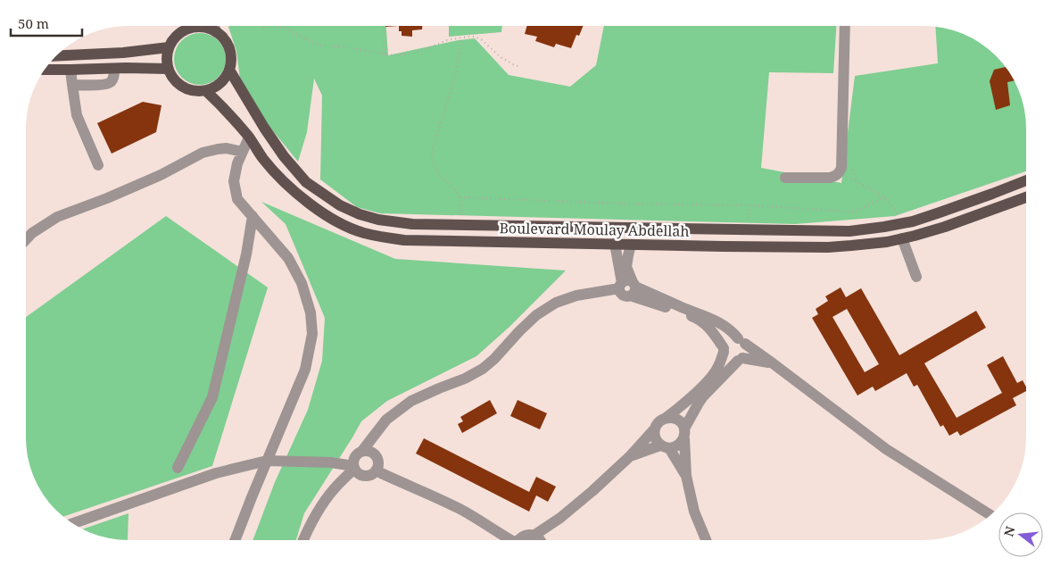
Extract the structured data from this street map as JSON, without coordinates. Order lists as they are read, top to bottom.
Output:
{
  "streets": {
    "main road": ["Boulevard Moulay Abdellah"]
  },
  "scale_bar": "50 m",
  "north": "left"
}
